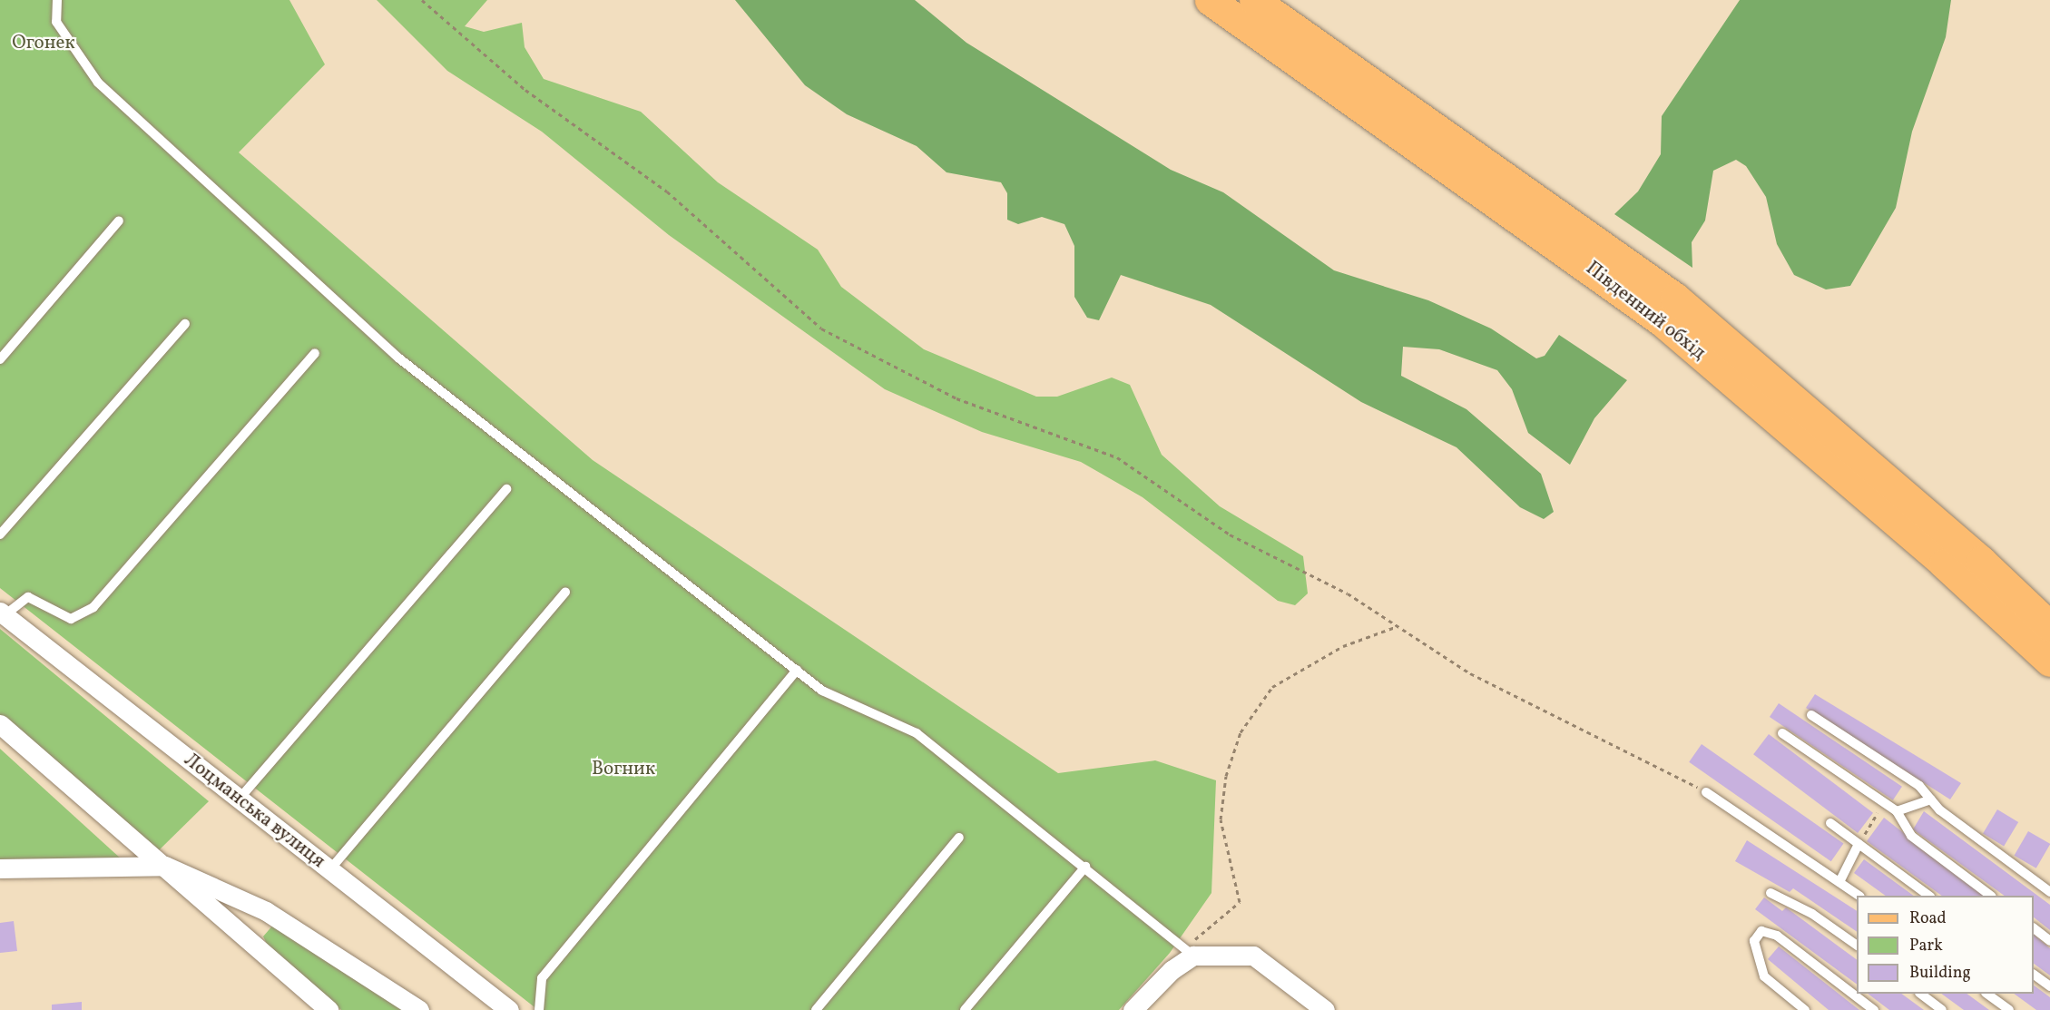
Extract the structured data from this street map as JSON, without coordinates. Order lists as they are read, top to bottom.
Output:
{
  "streets": {
    "main road": ["Південний обхід"],
    "street": ["Лоцманська вулиця"]
  },
  "parks": ["Огонек", "Вогник"],
  "legend": ["Road", "Park", "Building"]
}
